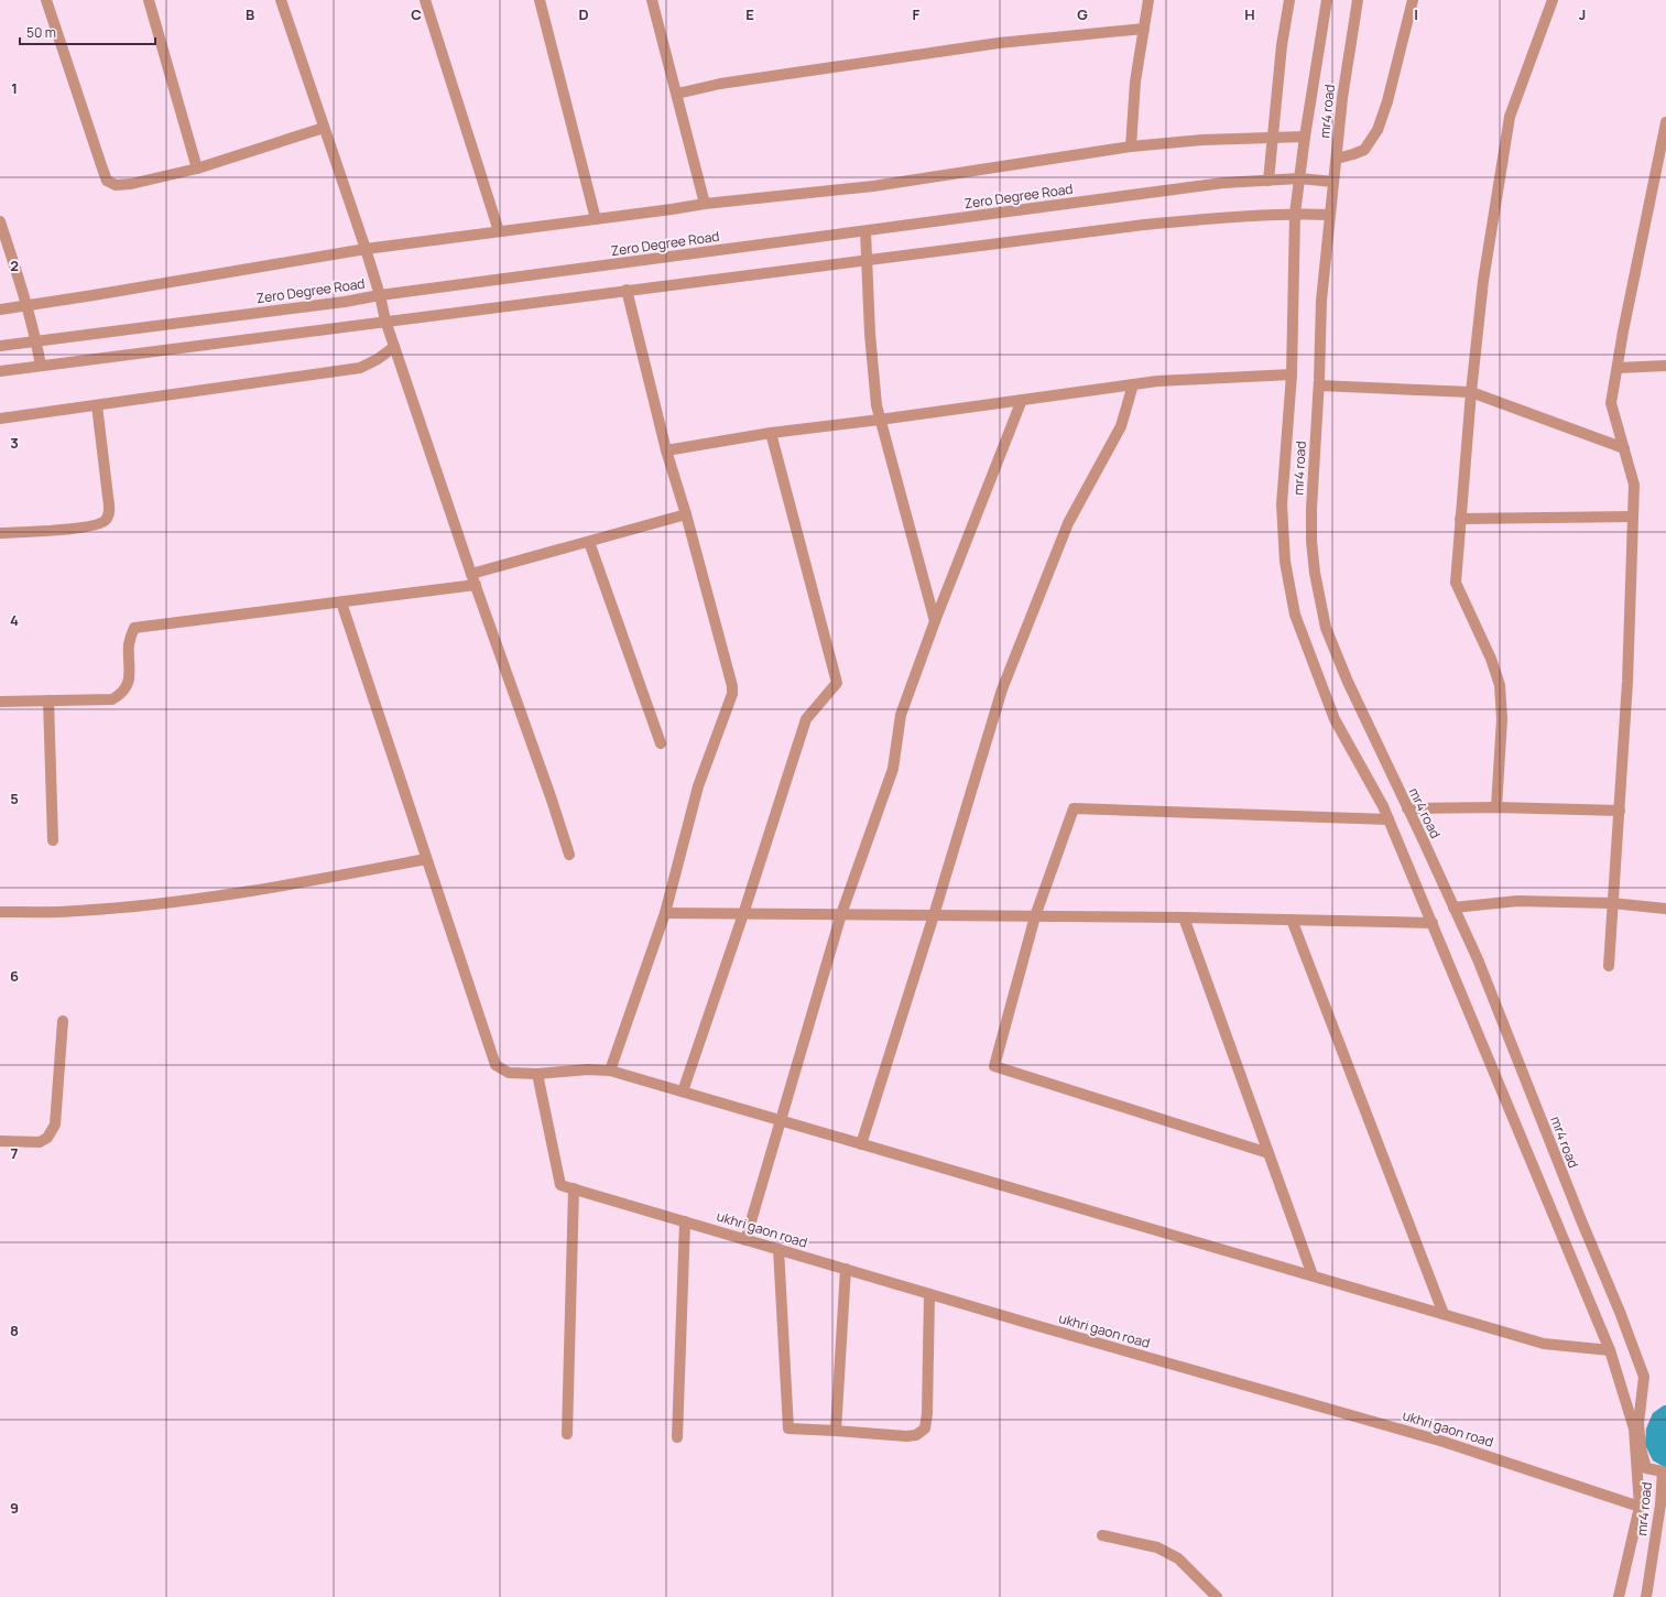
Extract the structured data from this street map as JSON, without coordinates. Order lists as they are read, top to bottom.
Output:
{
  "streets": {
    "street": ["mr4 road", "Zero Degree Road", "ukhri gaon road"]
  },
  "crossings": [
    ["mr4 road", "Zero Degree Road"],
    ["mr4 road", "ukhri gaon road"]
  ],
  "scale_bar": "50 m",
  "grid": {
    "columns": [
      "B",
      "C",
      "D",
      "E",
      "F",
      "G",
      "H",
      "I",
      "J"
    ],
    "rows": [
      "1",
      "2",
      "3",
      "4",
      "5",
      "6",
      "7",
      "8",
      "9"
    ]
  }
}
